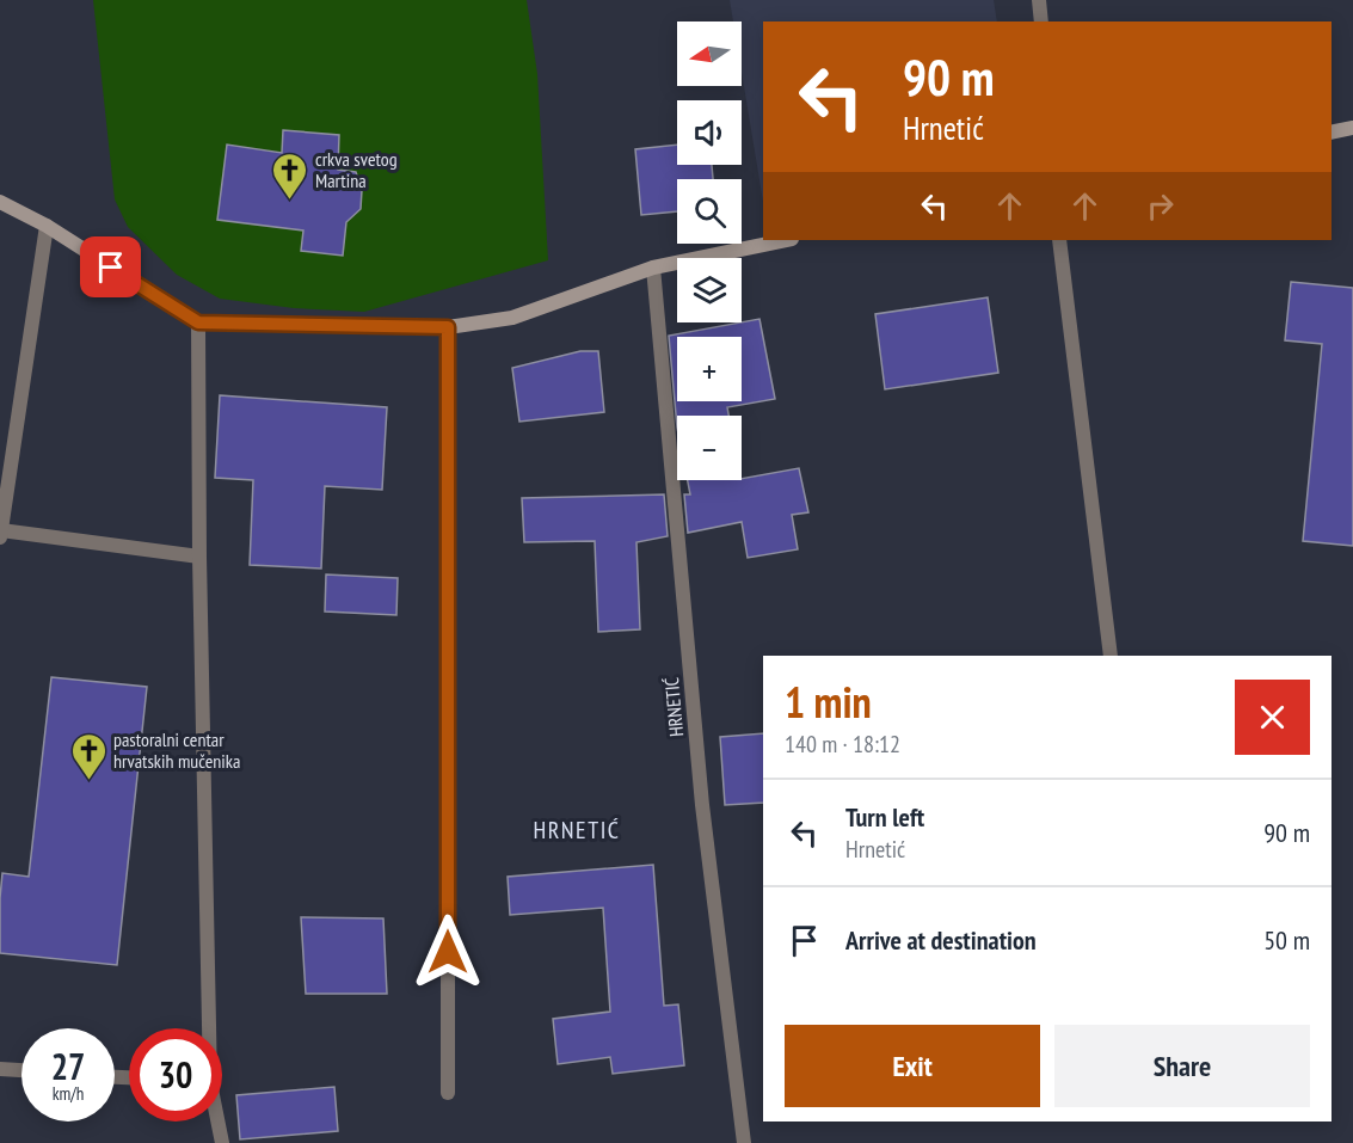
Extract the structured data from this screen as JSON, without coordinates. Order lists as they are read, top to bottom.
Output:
{
  "streets": {
    "street": ["HRNETIĆ"]
  },
  "districts": ["HRNETIĆ"],
  "places": {
    "church": ["crkva svetog Martina", "pastoralni centar hrvatskih mučenika"]
  },
  "north": "left",
  "page": {
    "map_buttons": ["+", "−"],
    "turn": ["90 m", "Hrnetić"],
    "heading": ["1 min", "140 m · 18:12"],
    "list": [
      {
        "name": "Turn left",
        "note": "Hrnetić",
        "value": "90 m"
      },
      {
        "name": "Arrive at destination",
        "value": "50 m"
      }
    ],
    "buttons": ["Exit", "Share"],
    "speed": "27 km/h",
    "limit": "30"
  }
}
